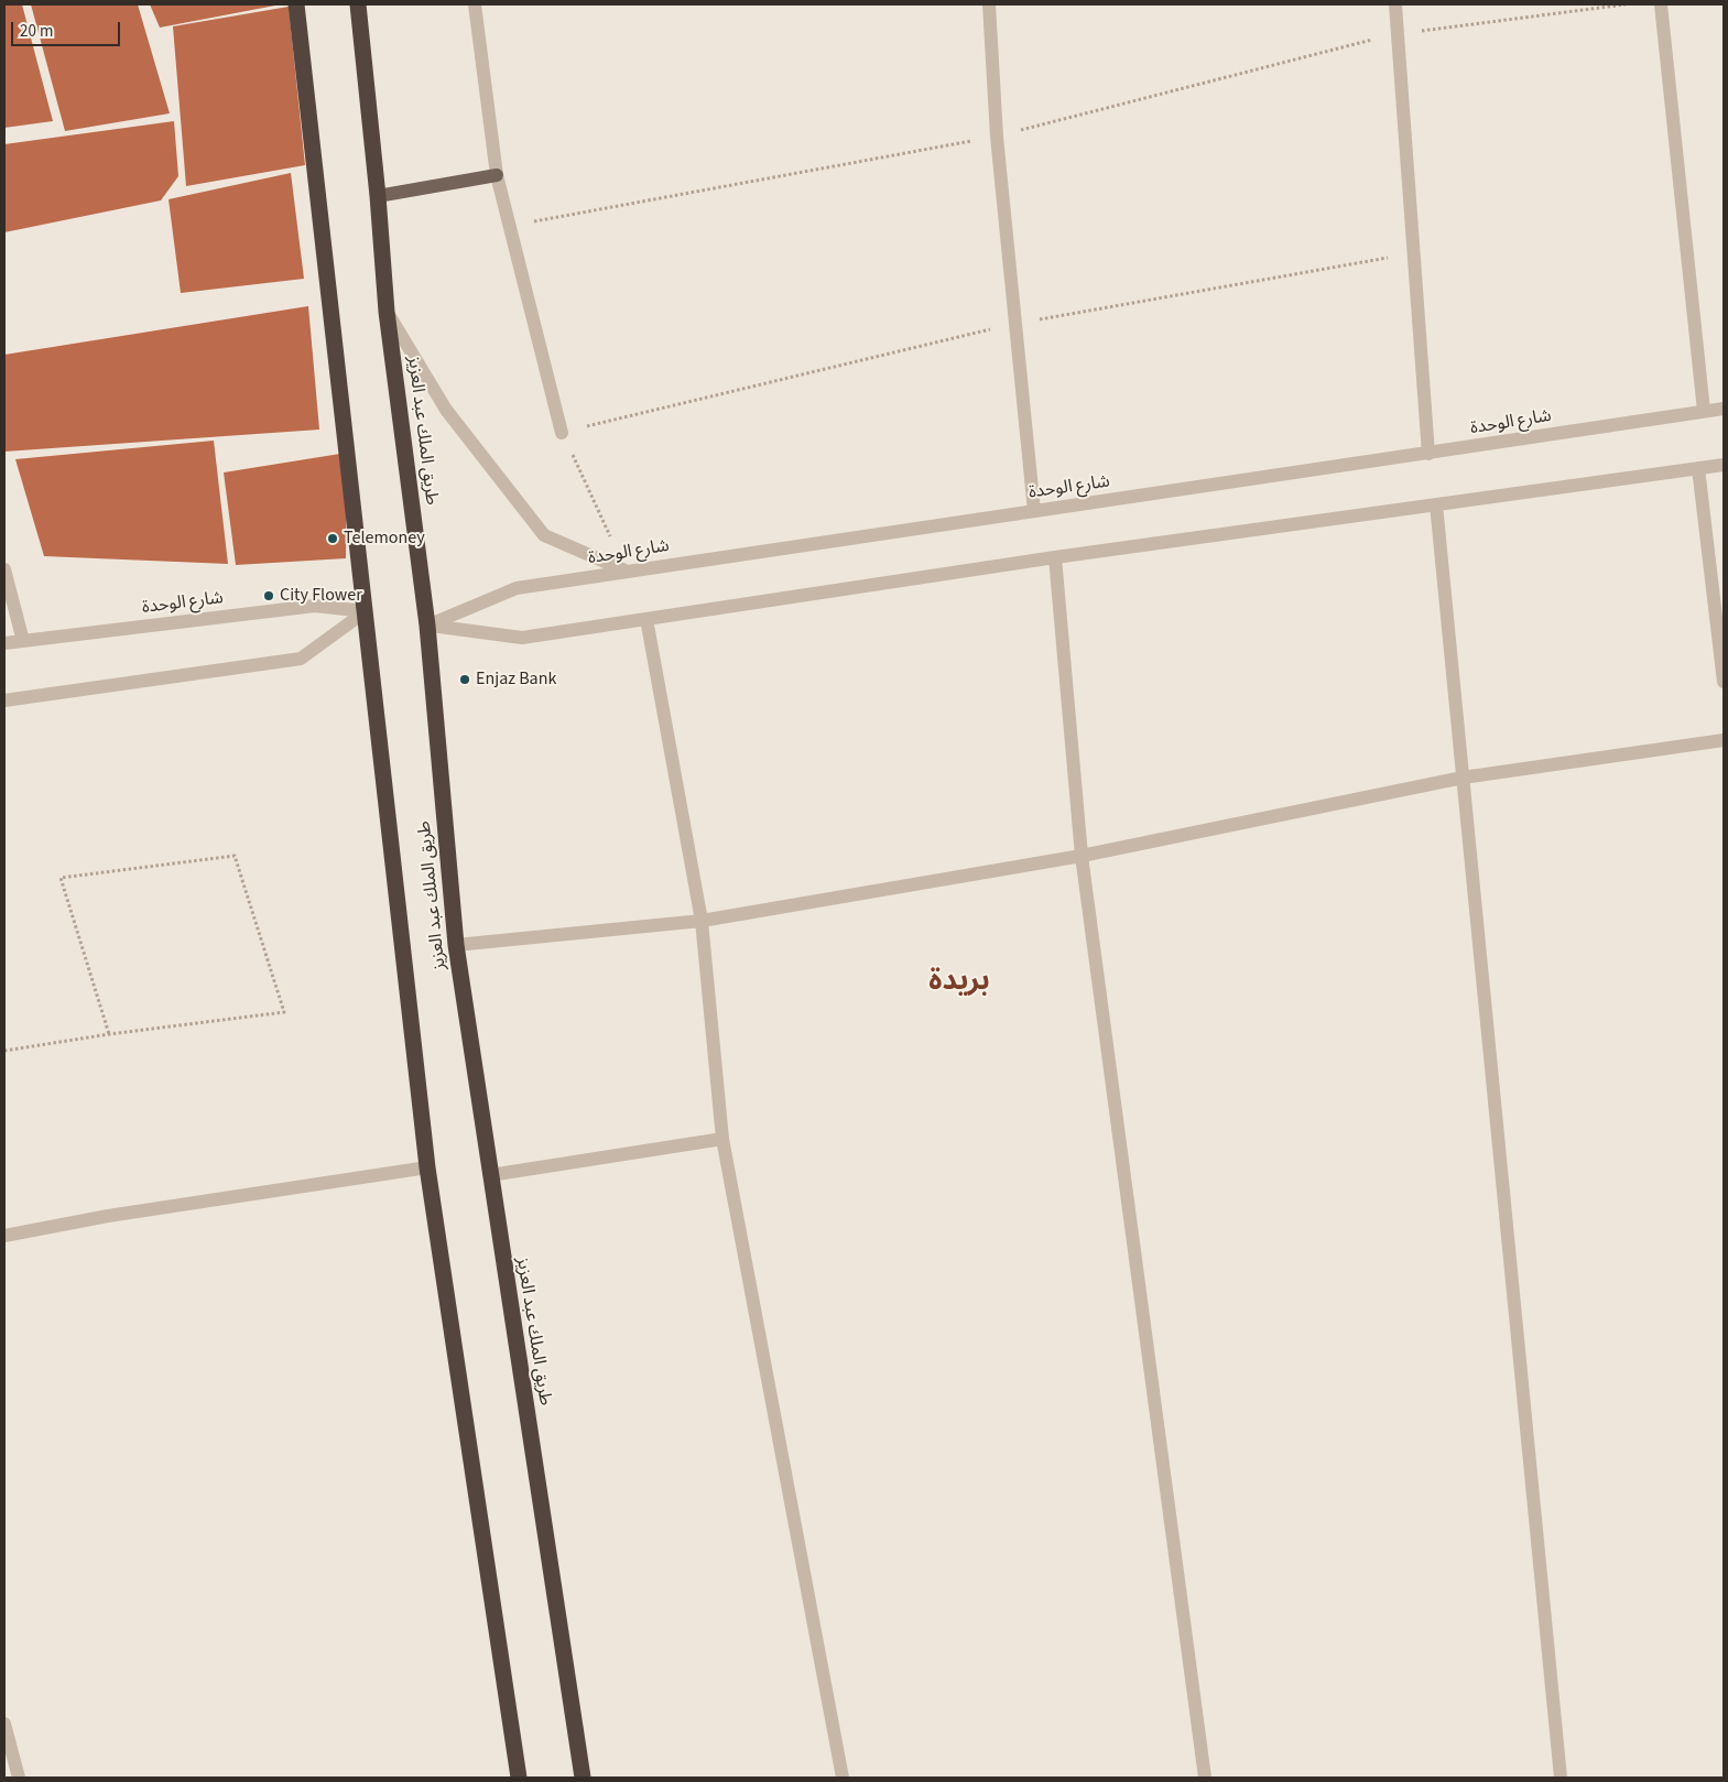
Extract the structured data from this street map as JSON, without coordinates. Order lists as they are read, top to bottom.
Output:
{
  "streets": {
    "highway": ["طريق الملك عبد العزيز"],
    "street": ["شارع الوحدة"]
  },
  "crossings": [
    ["شارع الوحدة", "طريق الملك عبد العزيز"]
  ],
  "districts": ["بريدة"],
  "places": ["Telemoney", "City Flower", "Enjaz Bank"],
  "scale_bar": "20 m"
}
